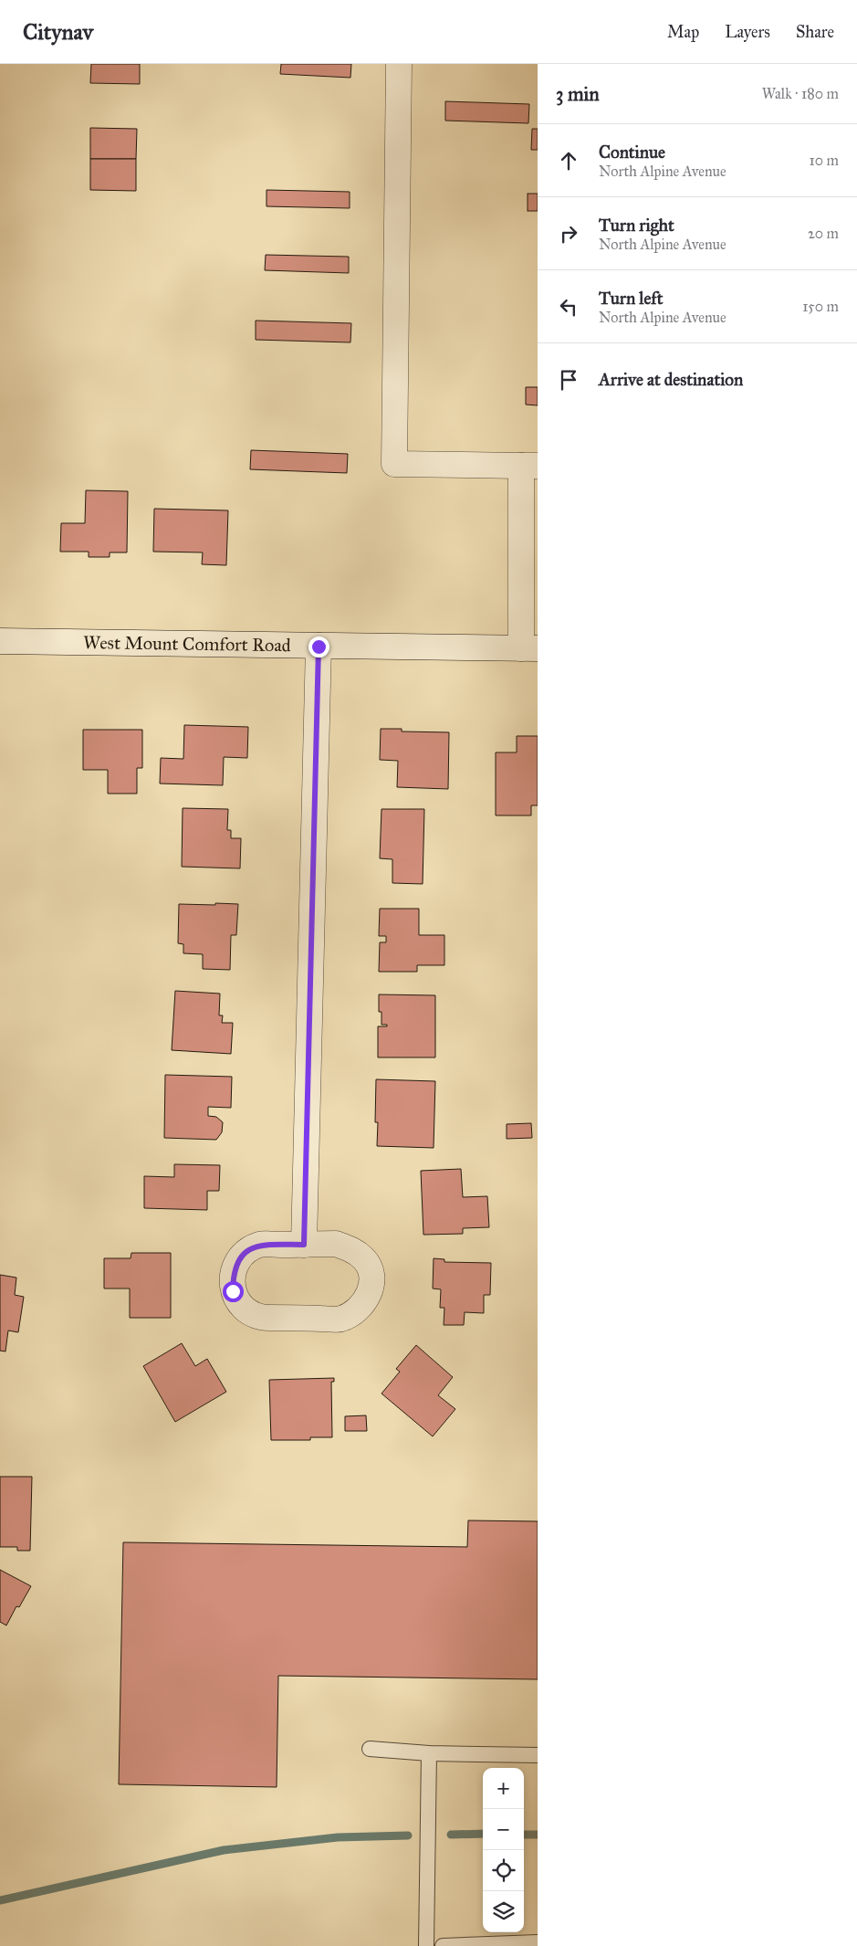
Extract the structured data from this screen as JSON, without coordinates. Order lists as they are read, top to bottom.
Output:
{
  "streets": {
    "street": ["West Mount Comfort Road"]
  },
  "page": {
    "header": "Citynav",
    "nav": ["Map", "Layers", "Share"],
    "heading": ["3 min", "Walk · 180 m"],
    "list": [
      ["Continue", "North Alpine Avenue", "10 m"],
      ["Turn right", "North Alpine Avenue", "20 m"],
      ["Turn left", "North Alpine Avenue", "150 m"],
      "Arrive at destination"
    ],
    "map_buttons": ["+", "−"]
  }
}
